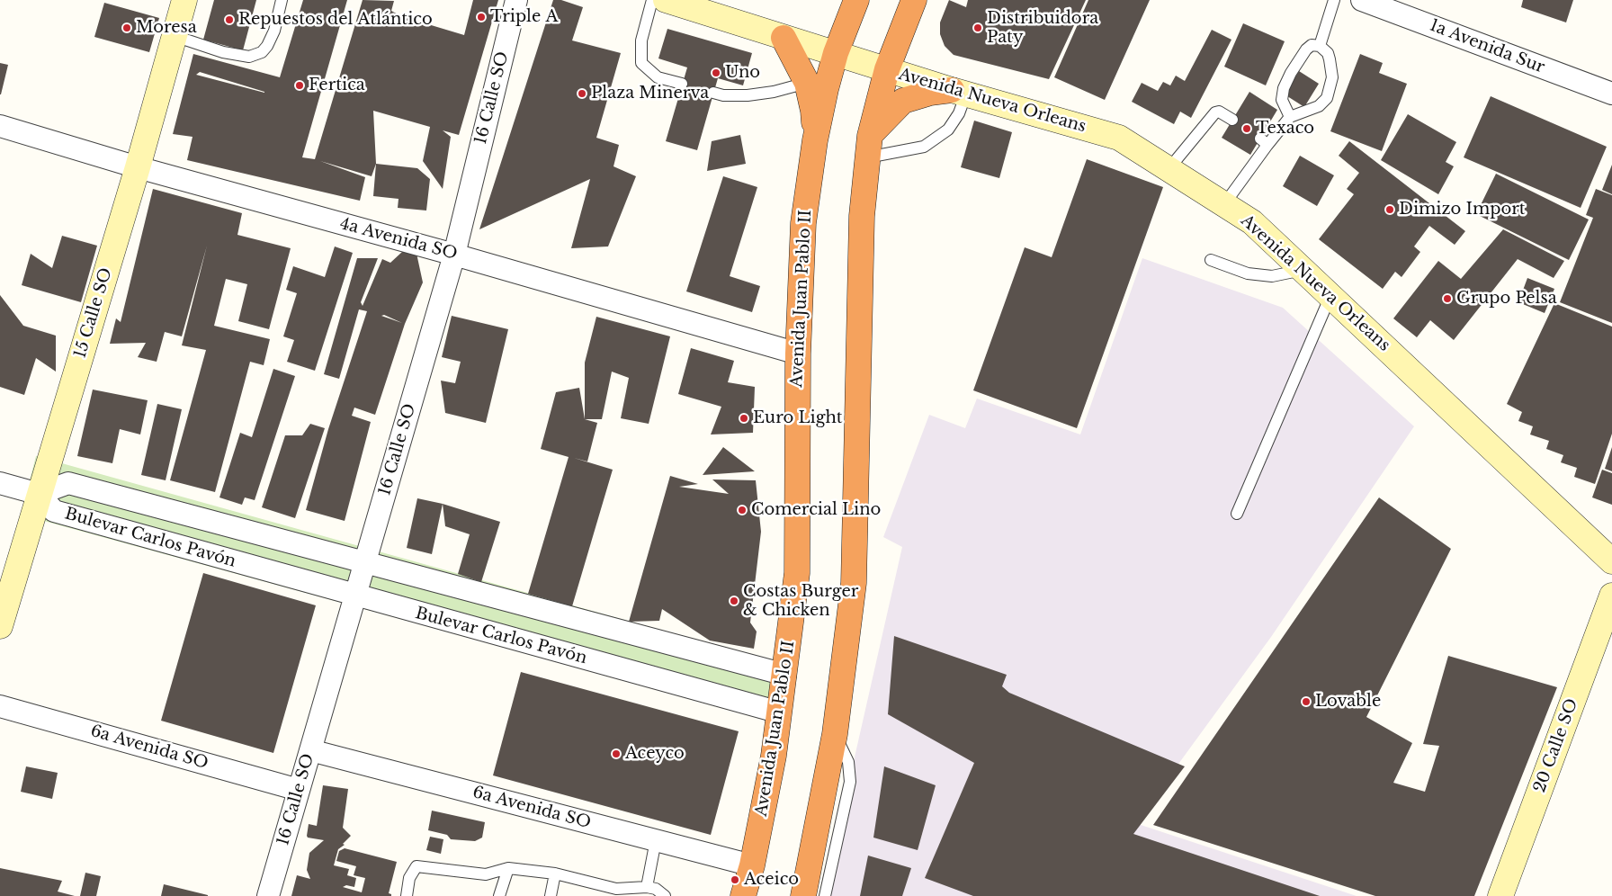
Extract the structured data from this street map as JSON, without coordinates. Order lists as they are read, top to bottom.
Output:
{
  "streets": {
    "highway": ["Avenida Juan Pablo II"],
    "street": [
      "1a Avenida Sur",
      "16 Calle SO",
      "Avenida Nueva Orleans",
      "4a Avenida SO",
      "15 Calle SO",
      "Bulevar Carlos Pavón",
      "20 Calle SO",
      "6a Avenida SO"
    ]
  },
  "crossings": [
    ["16 Calle SO", "4a Avenida SO"],
    ["16 Calle SO", "Bulevar Carlos Pavón"],
    ["16 Calle SO", "6a Avenida SO"],
    ["Avenida Nueva Orleans", "Avenida Juan Pablo II"],
    ["4a Avenida SO", "Avenida Juan Pablo II"],
    ["4a Avenida SO", "15 Calle SO"],
    ["Avenida Juan Pablo II", "Bulevar Carlos Pavón"],
    ["Avenida Juan Pablo II", "6a Avenida SO"],
    ["15 Calle SO", "Bulevar Carlos Pavón"]
  ],
  "places": [
    "Triple A",
    "Repuestos del Atlántico",
    "Moresa",
    "Distribuidora Paty",
    "Uno",
    "Fertica",
    "Plaza Minerva",
    "Texaco",
    "Dimizo Import",
    "Grupo Pelsa",
    "Euro Light",
    "Comercial Lino",
    "Costas Burger & Chicken",
    "Lovable",
    "Aceyco",
    "Aceico"
  ]
}
